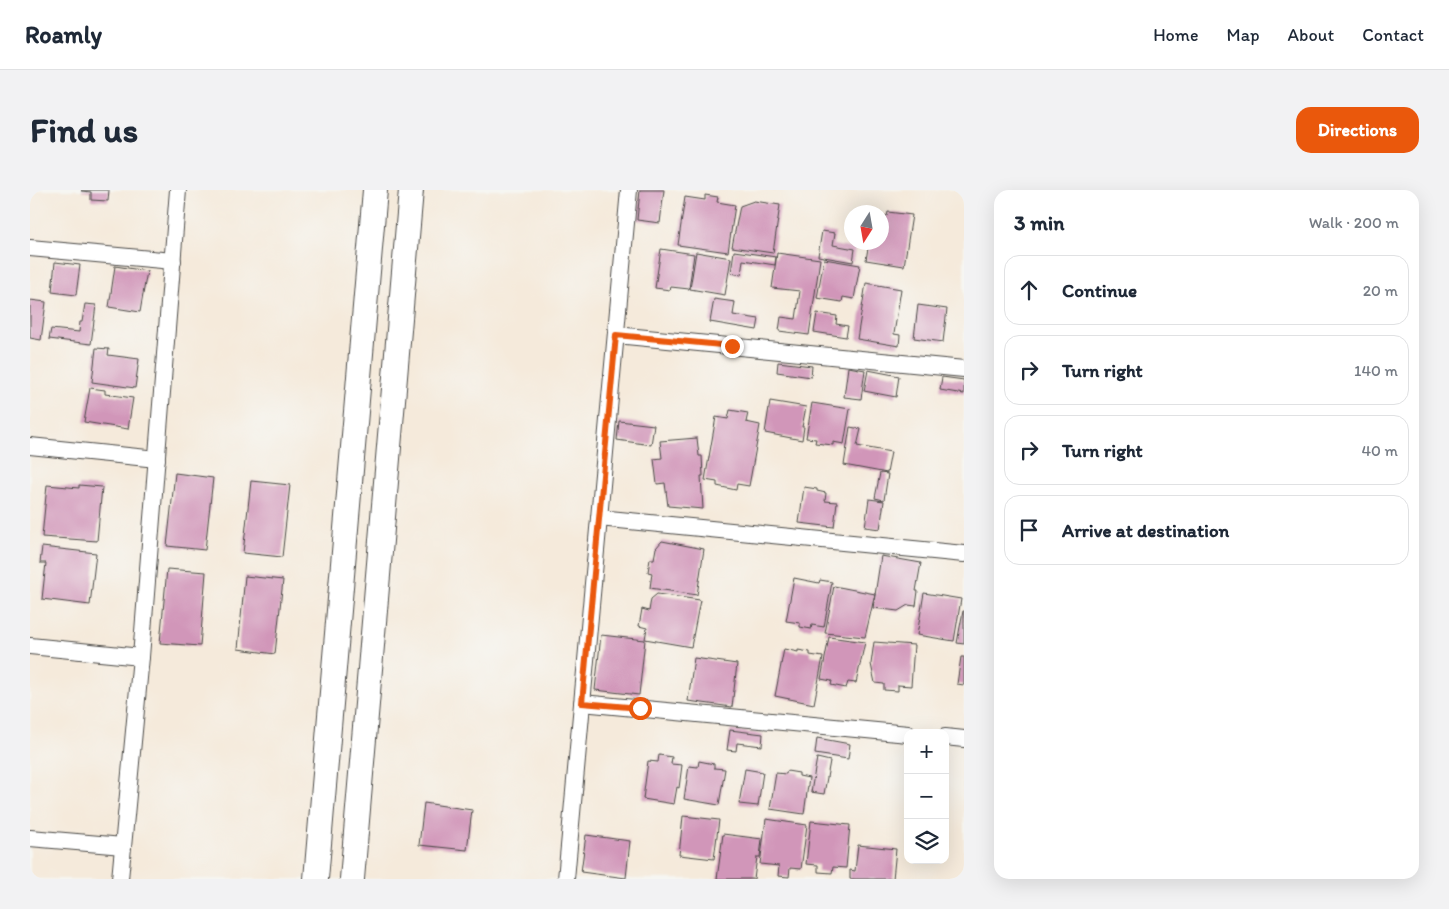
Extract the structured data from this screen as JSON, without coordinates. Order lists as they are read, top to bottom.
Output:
{
  "north": "bottom",
  "page": {
    "header": "Roamly",
    "nav": [
      "Home",
      "Map",
      "About",
      "Contact"
    ],
    "buttons": "Directions",
    "title": "Find us",
    "heading": ["3 min", "Walk · 200 m"],
    "list": [
      ["Continue", "20 m"],
      ["Turn right", "140 m"],
      ["Turn right", "40 m"],
      "Arrive at destination"
    ],
    "map_buttons": ["+", "−"]
  }
}
